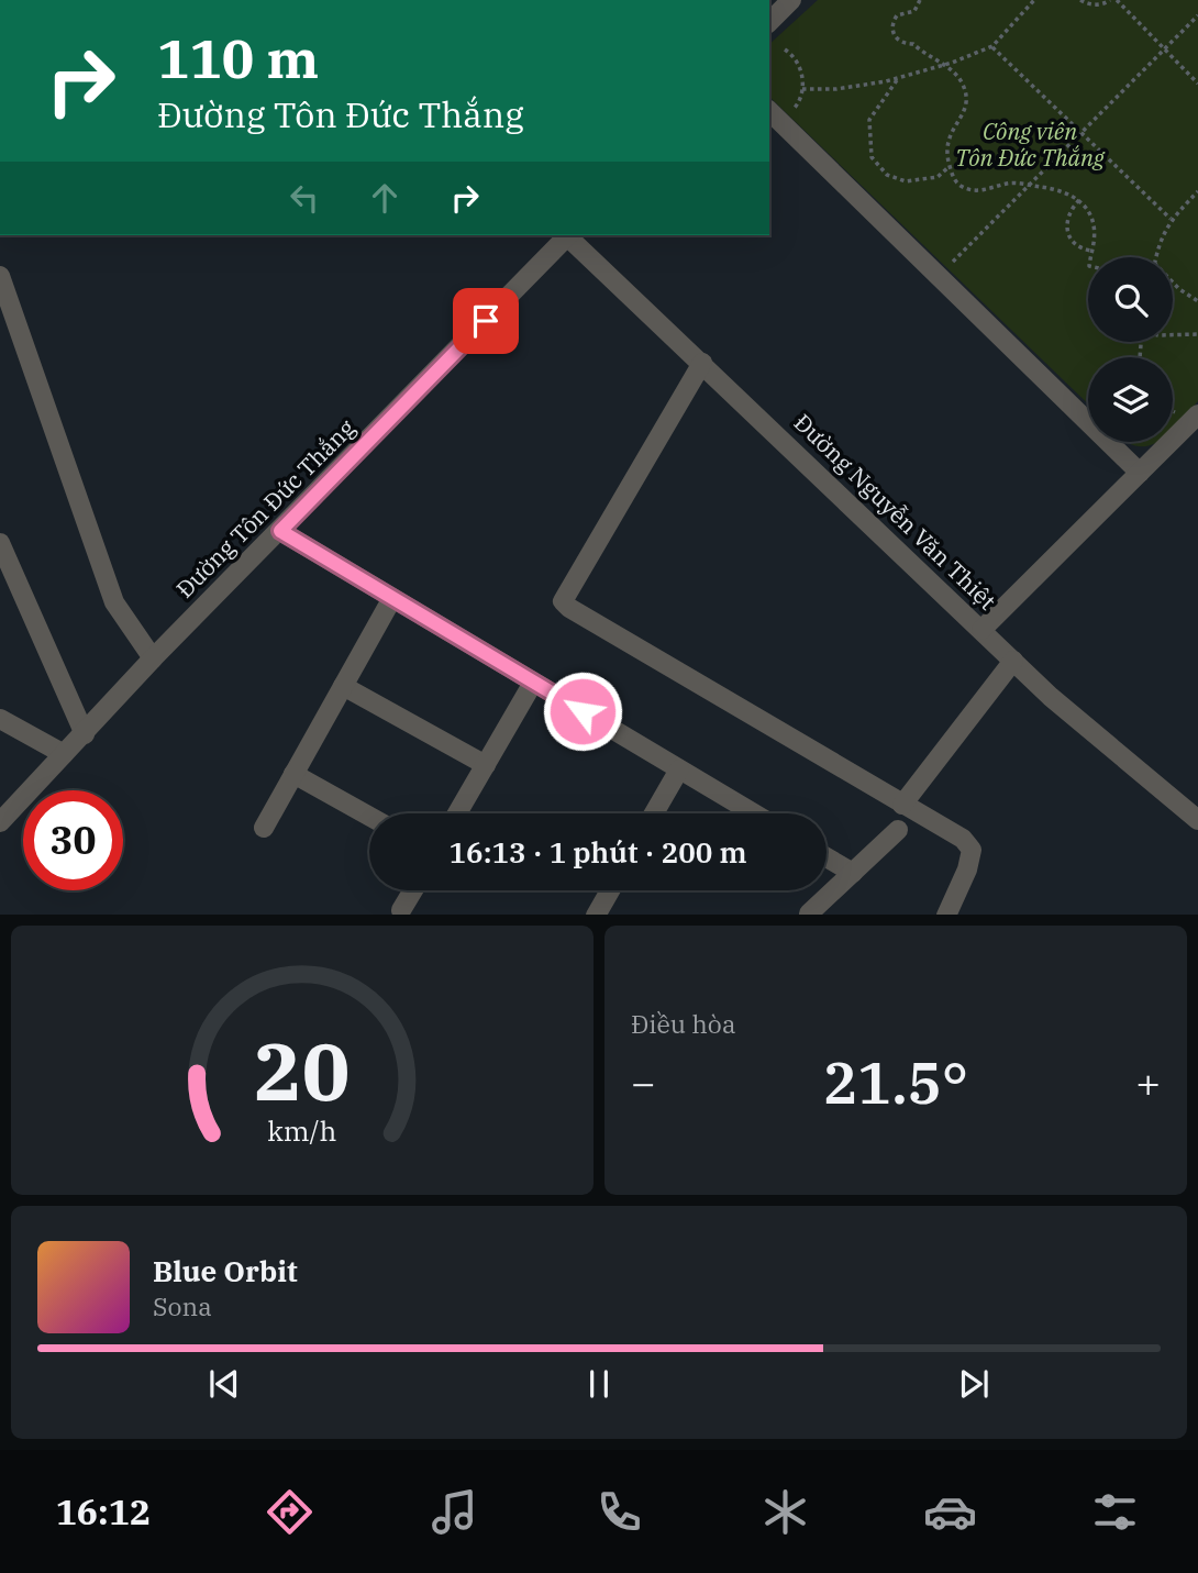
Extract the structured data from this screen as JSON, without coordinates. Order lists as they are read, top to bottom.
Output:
{
  "streets": {
    "street": ["Đường Tôn Đức Thắng", "Đường Nguyễn Văn Thiệt"]
  },
  "parks": ["Công viên Tôn Đức Thắng"],
  "page": {
    "turn": ["110 m", "Đường Tôn Đức Thắng"],
    "limit": "30",
    "trip": "16:13 · 1 phút · 200 m",
    "tile": "Điều hòa",
    "heat": ["−", "21.5°", "+"],
    "song": ["Blue Orbit", "Sona"],
    "tabs": "16:12",
    "gauge": ["20", "km/h"]
  }
}
